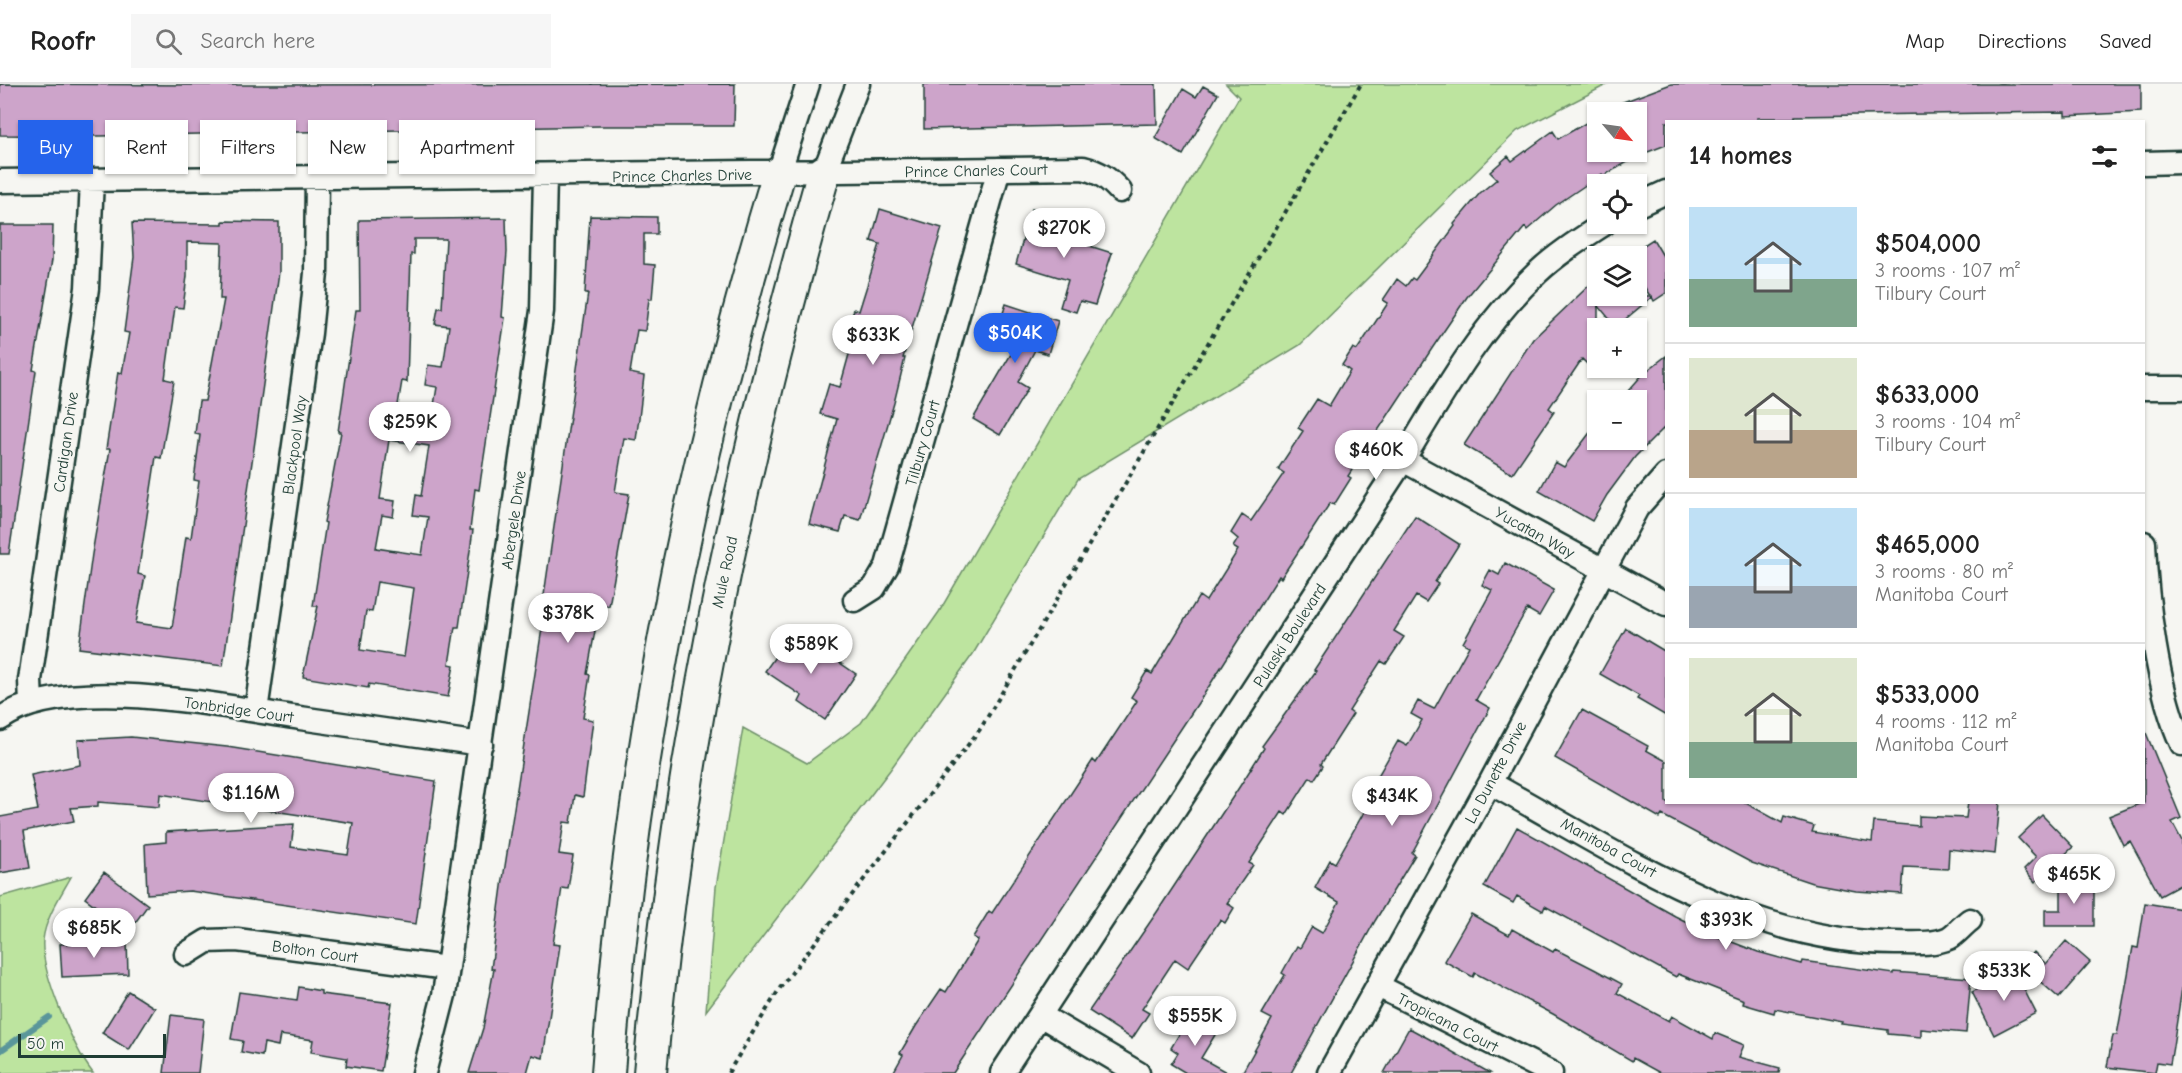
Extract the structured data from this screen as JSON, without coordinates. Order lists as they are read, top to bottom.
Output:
{
  "streets": {
    "main road": ["Mule Road"],
    "street": [
      "Prince Charles Court",
      "Prince Charles Drive",
      "Cardigan Drive",
      "Tilbury Court",
      "Blackpool Way",
      "Abergele Drive",
      "Yucatan Way",
      "Pulaski Boulevard",
      "Tonbridge Court",
      "La Dunette Drive",
      "Manitoba Court",
      "Bolton Court",
      "Tropicana Court"
    ]
  },
  "crossings": [
    ["Prince Charles Court", "Prince Charles Drive"],
    ["Prince Charles Court", "Tilbury Court"],
    ["Prince Charles Court", "Mule Road"],
    ["Prince Charles Drive", "Cardigan Drive"],
    ["Prince Charles Drive", "Blackpool Way"],
    ["Prince Charles Drive", "Abergele Drive"],
    ["Prince Charles Drive", "Mule Road"],
    ["Cardigan Drive", "Tonbridge Court"],
    ["Blackpool Way", "Tonbridge Court"],
    ["Abergele Drive", "Tonbridge Court"],
    ["Abergele Drive", "Bolton Court"],
    ["Yucatan Way", "Pulaski Boulevard"],
    ["Yucatan Way", "La Dunette Drive"],
    ["La Dunette Drive", "Manitoba Court"],
    ["La Dunette Drive", "Tropicana Court"]
  ],
  "scale_bar": "50 m",
  "north": "bottom right",
  "page": {
    "header": "Roofr",
    "search": "Search here",
    "nav": ["Map", "Directions", "Saved"],
    "map_buttons": ["+", "−"],
    "chip": [
      "Buy",
      "Rent",
      "Filters",
      "New",
      "Apartment"
    ],
    "heading": "14 homes",
    "list": [
      {
        "name": "$504,000",
        "note": "3 rooms · 107 m² · Tilbury Court"
      },
      {
        "name": "$633,000",
        "note": "3 rooms · 104 m² · Tilbury Court"
      },
      {
        "name": "$465,000",
        "note": "3 rooms · 80 m² · Manitoba Court"
      },
      {
        "name": "$533,000",
        "note": "4 rooms · 112 m² · Manitoba Court"
      }
    ],
    "price": [
      "$270K",
      "$504K",
      "$633K",
      "$259K",
      "$460K",
      "$378K",
      "$589K",
      "$1.16M",
      "$434K",
      "$465K",
      "$393K",
      "$685K",
      "$533K",
      "$555K"
    ],
    "scale": "50 m"
  }
}
